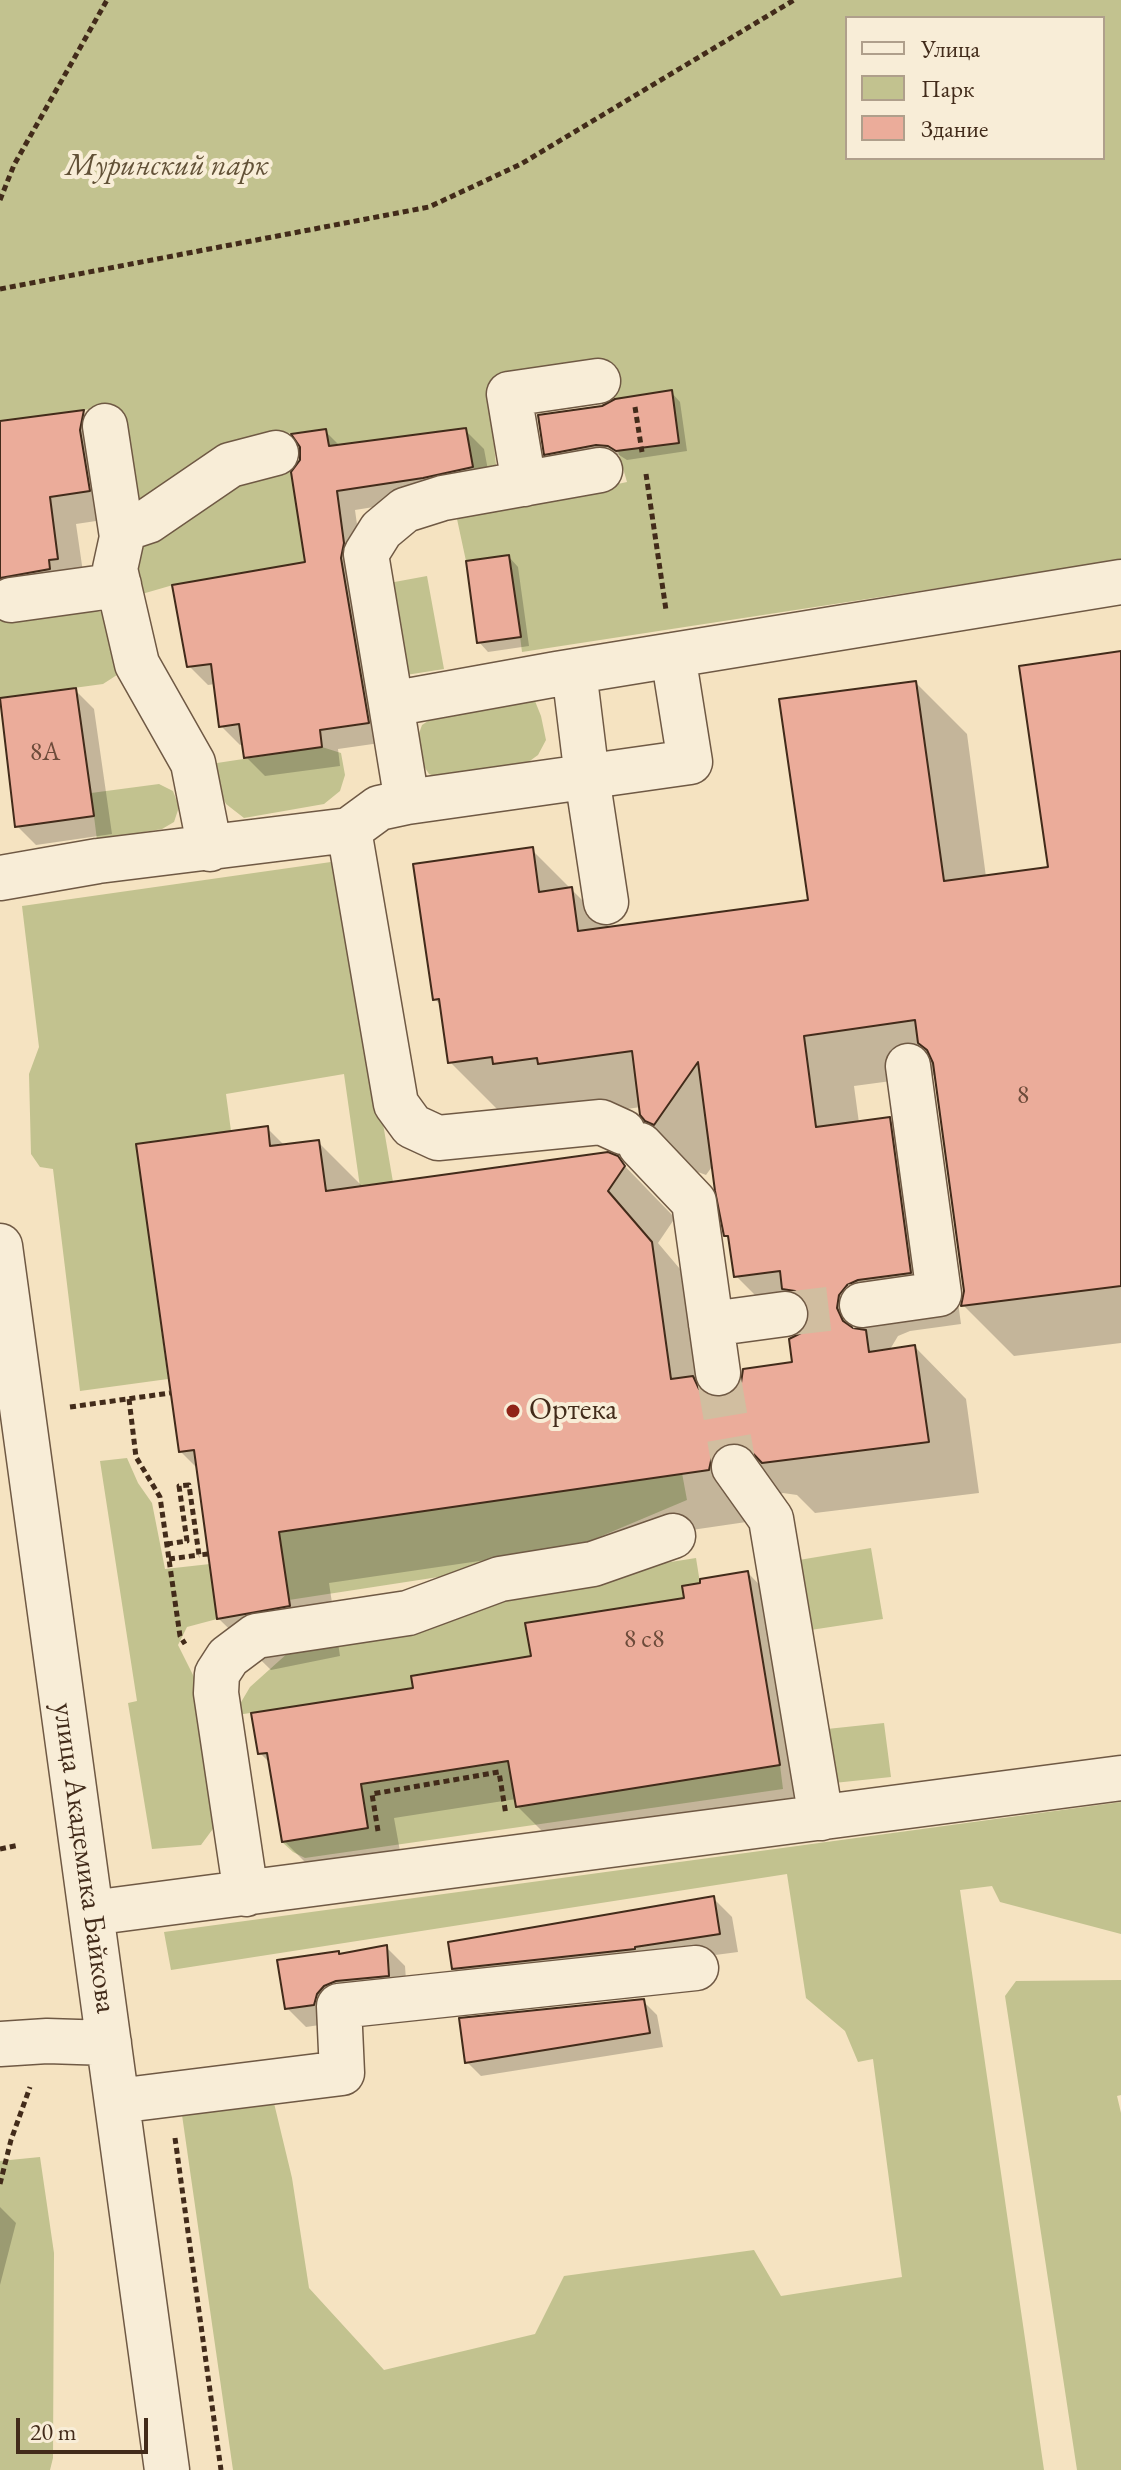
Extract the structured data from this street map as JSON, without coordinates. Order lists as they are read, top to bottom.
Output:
{
  "streets": {
    "street": ["улица Академика Байкова"]
  },
  "parks": ["Муринский парк"],
  "places": ["Ортека"],
  "house_numbers": ["8А", "8", "8 с8"],
  "legend": ["Улица", "Парк", "Здание"],
  "scale_bar": "20 m"
}
